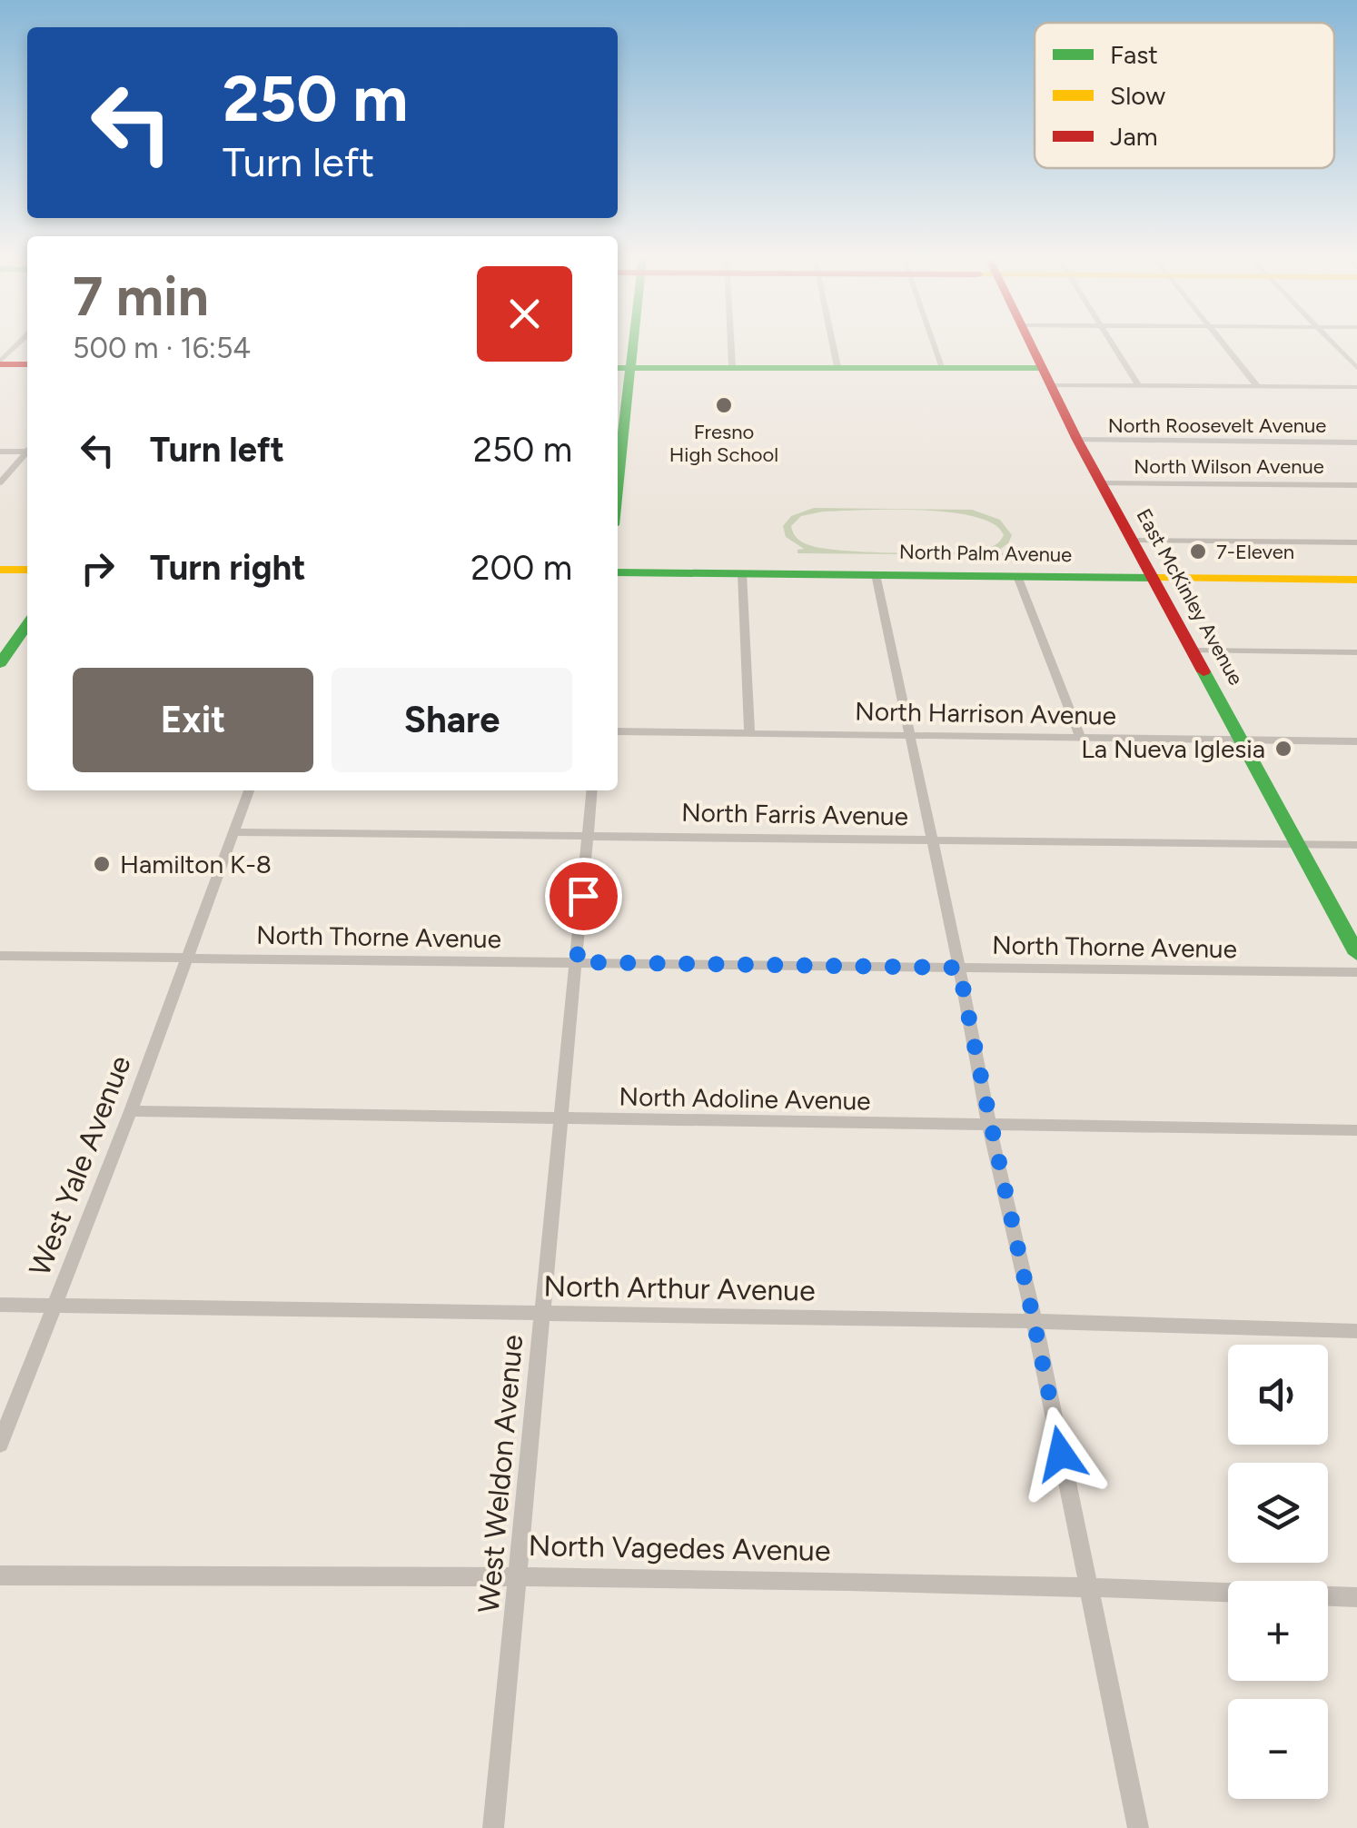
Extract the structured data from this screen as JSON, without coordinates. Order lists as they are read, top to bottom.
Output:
{
  "streets": {
    "main road": ["North Palm Avenue", "East McKinley Avenue"],
    "street": [
      "North Roosevelt Avenue",
      "North Wilson Avenue",
      "North Harrison Avenue",
      "North Farris Avenue",
      "North Thorne Avenue",
      "North Adoline Avenue",
      "West Yale Avenue",
      "North Arthur Avenue",
      "West Weldon Avenue",
      "North Vagedes Avenue"
    ]
  },
  "crossings": [
    ["North Roosevelt Avenue", "East McKinley Avenue"],
    ["North Wilson Avenue", "East McKinley Avenue"],
    ["North Palm Avenue", "East McKinley Avenue"],
    ["East McKinley Avenue", "North Harrison Avenue"],
    ["East McKinley Avenue", "North Farris Avenue"],
    ["North Farris Avenue", "West Yale Avenue"],
    ["North Thorne Avenue", "West Yale Avenue"],
    ["North Thorne Avenue", "West Weldon Avenue"],
    ["North Adoline Avenue", "West Yale Avenue"],
    ["North Adoline Avenue", "West Weldon Avenue"],
    ["West Yale Avenue", "North Arthur Avenue"],
    ["North Arthur Avenue", "West Weldon Avenue"],
    ["West Weldon Avenue", "North Vagedes Avenue"]
  ],
  "places": [
    "Fresno High School",
    "7-Eleven",
    "La Nueva Iglesia",
    "Hamilton K-8"
  ],
  "legend": ["Fast", "Slow", "Jam"],
  "page": {
    "turn": ["250 m", "Turn left"],
    "heading": ["7 min", "500 m · 16:54"],
    "list": [
      {
        "name": "Turn left",
        "value": "250 m"
      },
      {
        "name": "Turn right",
        "value": "200 m"
      }
    ],
    "buttons": ["Exit", "Share"],
    "map_buttons": ["+", "−"]
  }
}
